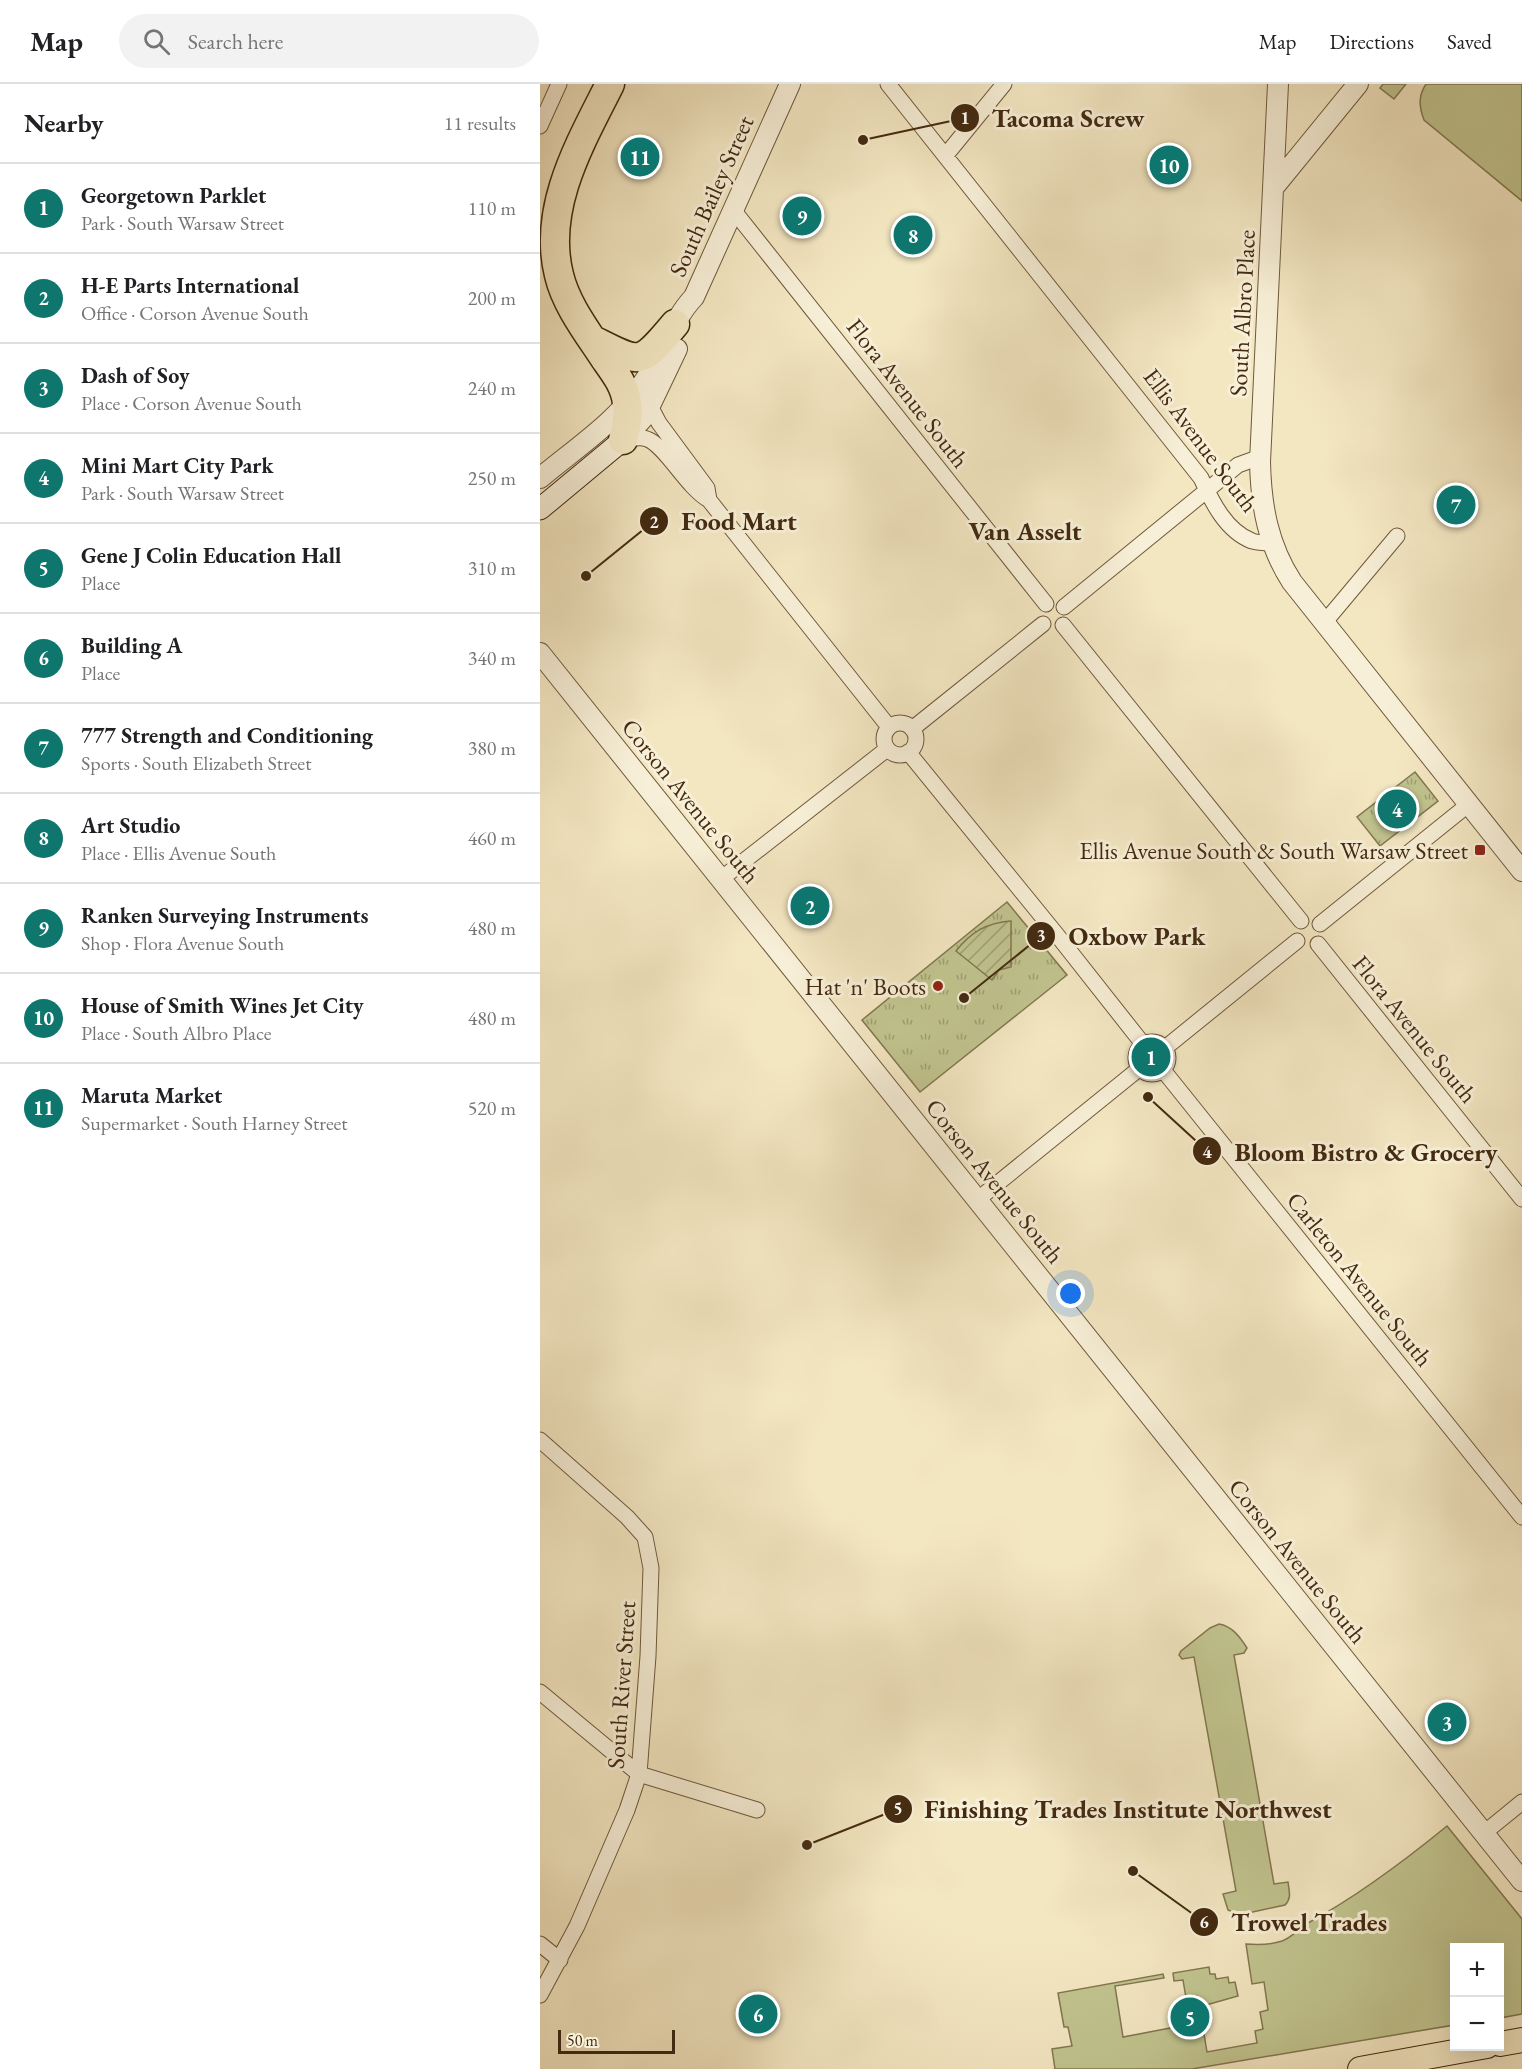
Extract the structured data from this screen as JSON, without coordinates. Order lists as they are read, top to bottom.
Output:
{
  "streets": {
    "street": [
      "South Bailey Street",
      "South Albro Place",
      "Flora Avenue South",
      "Ellis Avenue South",
      "Corson Avenue South",
      "Carleton Avenue South",
      "South River Street"
    ]
  },
  "crossings": [
    ["South Bailey Street", "Flora Avenue South"],
    ["South Albro Place", "Ellis Avenue South"]
  ],
  "districts": ["Van Asselt"],
  "places": {
    "other": [
      "Tacoma Screw",
      "Food Mart",
      "Hat 'n' Boots",
      "Oxbow Park",
      "Bloom Bistro & Grocery",
      "Finishing Trades Institute Northwest",
      "Trowel Trades"
    ],
    "transit": ["Ellis Avenue South & South Warsaw Street"]
  },
  "scale_bar": "50 m",
  "page": {
    "header": "Map",
    "search": "Search here",
    "nav": ["Map", "Directions", "Saved"],
    "heading": ["Nearby", "11 results"],
    "pins": [
      "11",
      "10",
      "9",
      "8",
      "7",
      "4",
      "2",
      "1",
      "3",
      "6",
      "5"
    ],
    "list": [
      {
        "mark": "1",
        "name": "Georgetown Parklet",
        "note": "Park · South Warsaw Street",
        "value": "110 m"
      },
      {
        "mark": "2",
        "name": "H-E Parts International",
        "note": "Office · Corson Avenue South",
        "value": "200 m"
      },
      {
        "mark": "3",
        "name": "Dash of Soy",
        "note": "Place · Corson Avenue South",
        "value": "240 m"
      },
      {
        "mark": "4",
        "name": "Mini Mart City Park",
        "note": "Park · South Warsaw Street",
        "value": "250 m"
      },
      {
        "mark": "5",
        "name": "Gene J Colin Education Hall",
        "note": "Place",
        "value": "310 m"
      },
      {
        "mark": "6",
        "name": "Building A",
        "note": "Place",
        "value": "340 m"
      },
      {
        "mark": "7",
        "name": "777 Strength and Conditioning",
        "note": "Sports · South Elizabeth Street",
        "value": "380 m"
      },
      {
        "mark": "8",
        "name": "Art Studio",
        "note": "Place · Ellis Avenue South",
        "value": "460 m"
      },
      {
        "mark": "9",
        "name": "Ranken Surveying Instruments",
        "note": "Shop · Flora Avenue South",
        "value": "480 m"
      },
      {
        "mark": "10",
        "name": "House of Smith Wines Jet City",
        "note": "Place · South Albro Place",
        "value": "480 m"
      },
      {
        "mark": "11",
        "name": "Maruta Market",
        "note": "Supermarket · South Harney Street",
        "value": "520 m"
      }
    ],
    "map_buttons": ["+", "−"],
    "scale": "50 m"
  }
}
